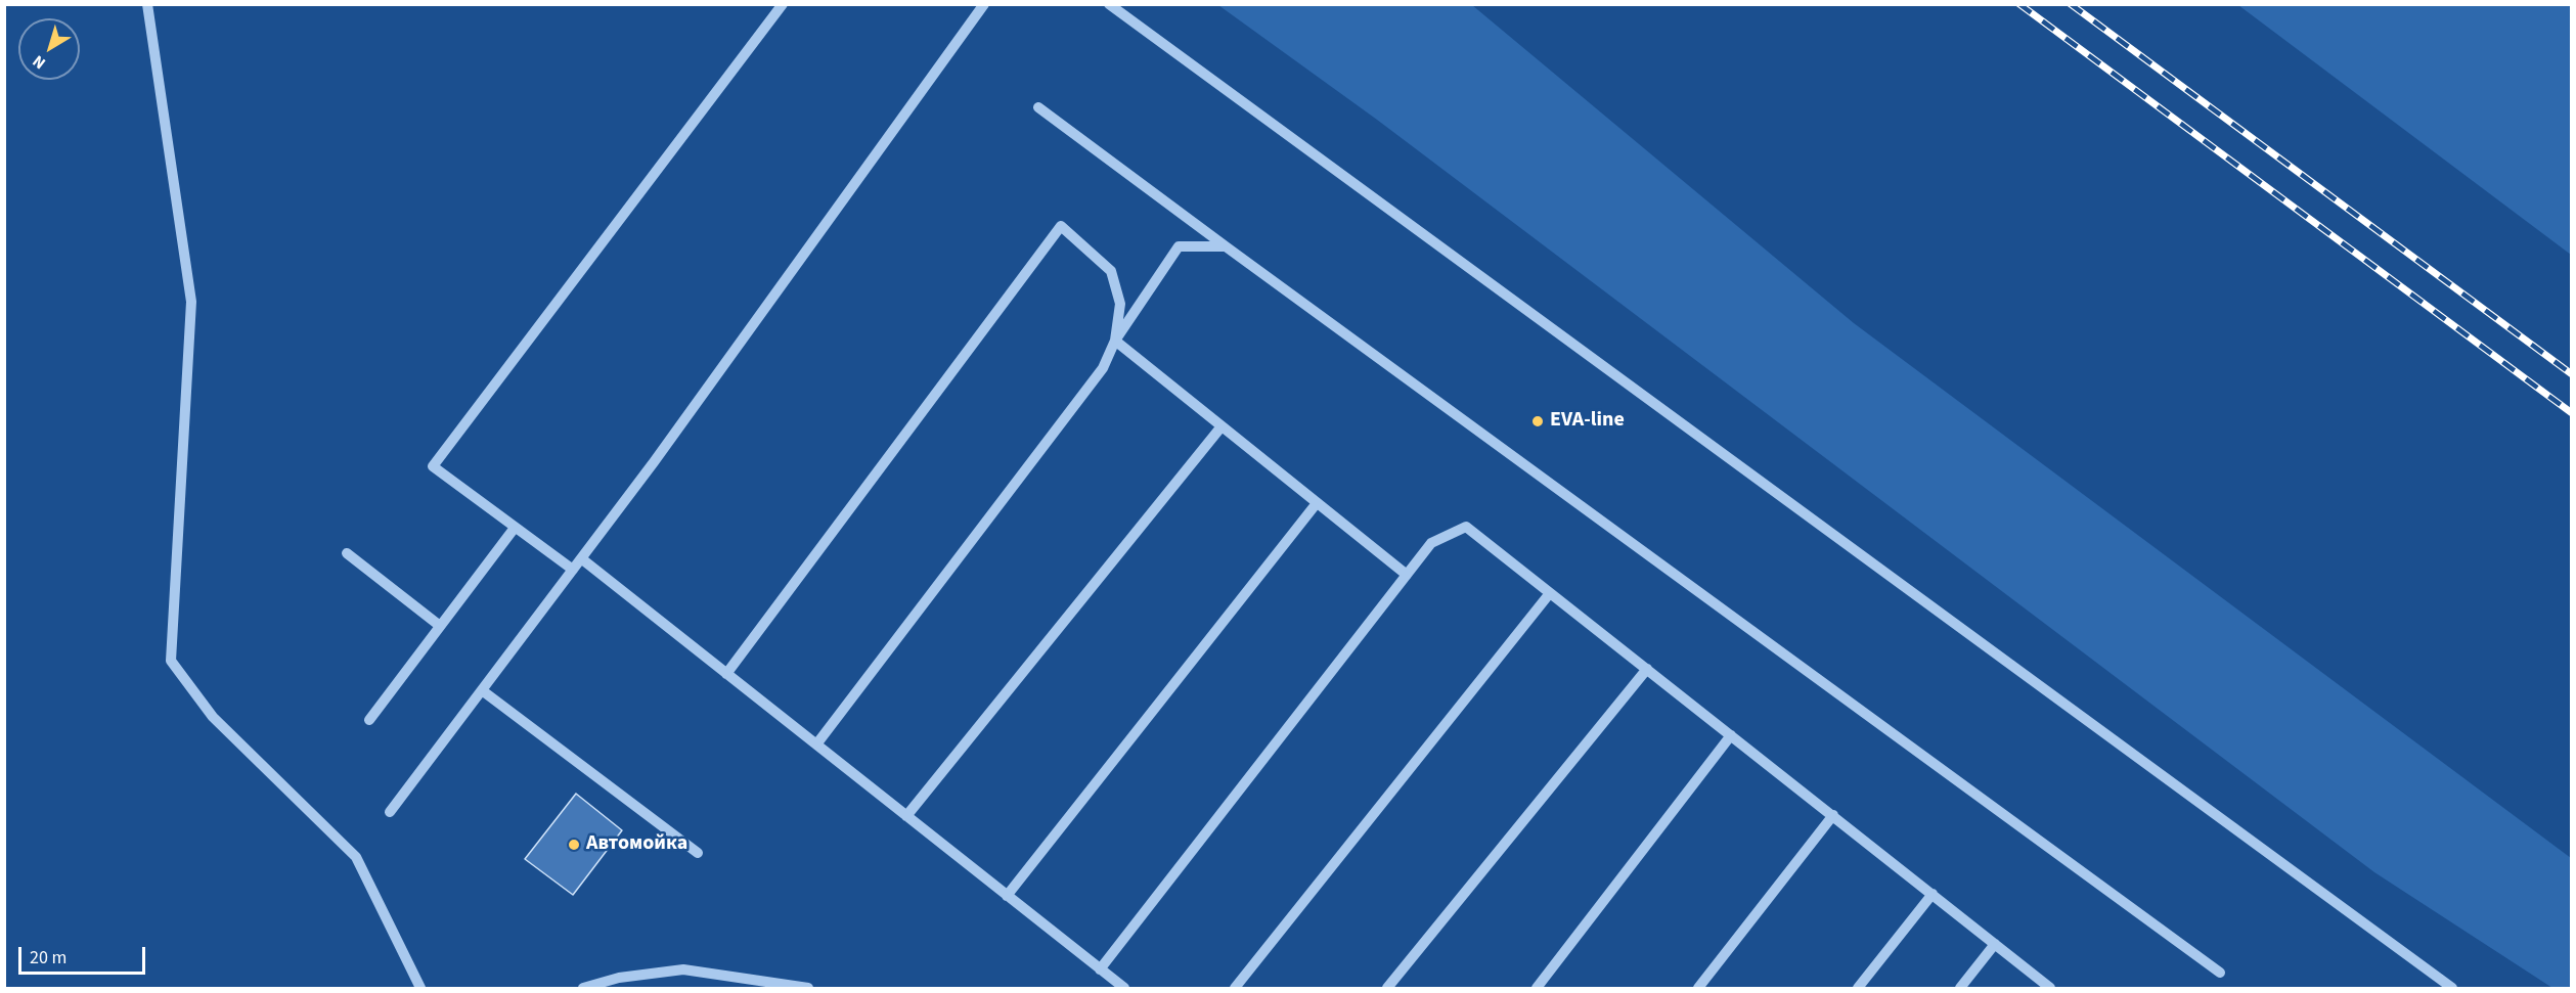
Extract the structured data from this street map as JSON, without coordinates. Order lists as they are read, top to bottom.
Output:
{
  "places": ["EVA-line", "Автомойка"],
  "scale_bar": "20 m",
  "north": "bottom left"
}
